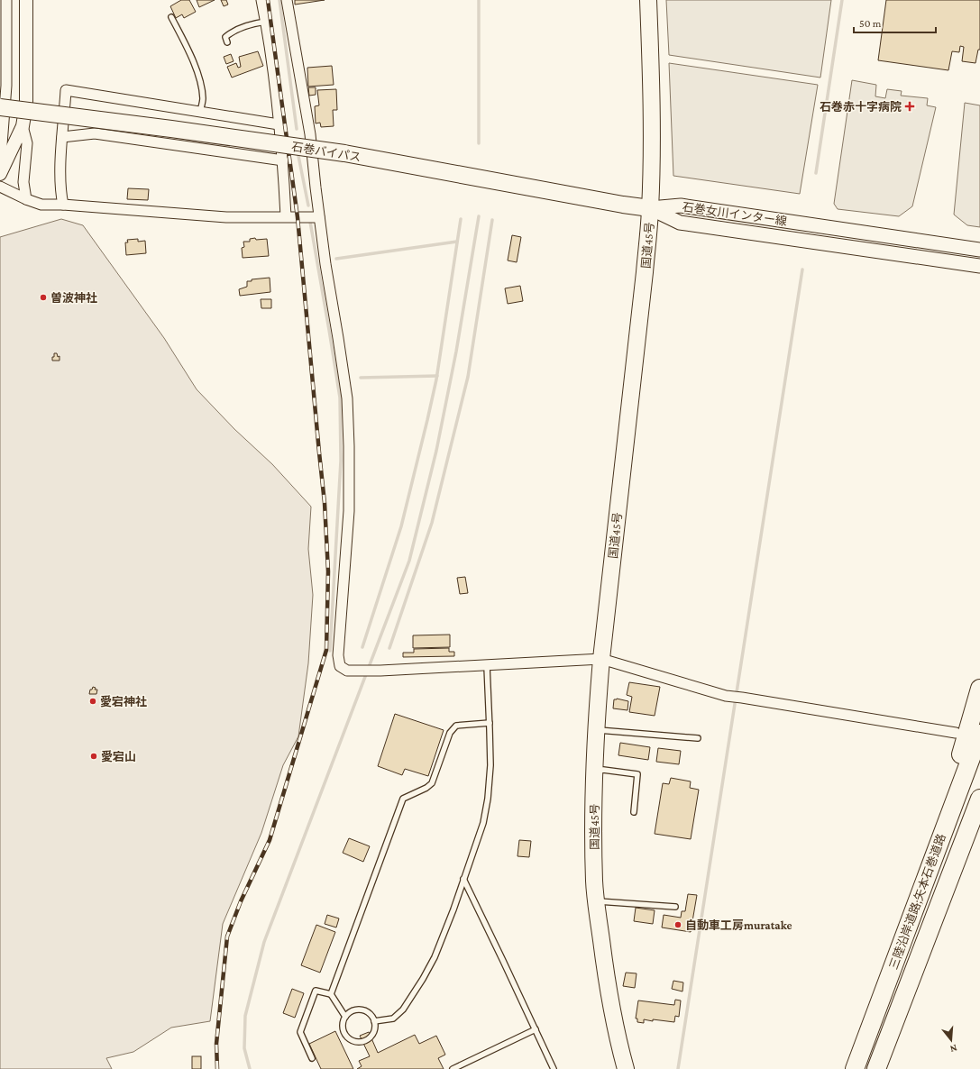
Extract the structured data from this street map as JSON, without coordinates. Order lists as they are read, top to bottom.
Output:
{
  "streets": {
    "highway": ["石巻バイパス", "国道45号", "三陸沿岸道路;矢本石巻道路"],
    "main road": ["石巻女川インター線"]
  },
  "crossings": [
    ["石巻バイパス", "石巻女川インター線"],
    ["石巻バイパス", "国道45号"],
    ["石巻女川インター線", "国道45号"]
  ],
  "places": {
    "health": ["石巻赤十字病院"],
    "other": [
      "曽波神社",
      "愛宕神社",
      "愛宕山",
      "自動車工房muratake"
    ]
  },
  "scale_bar": "50 m",
  "north": "bottom"
}
